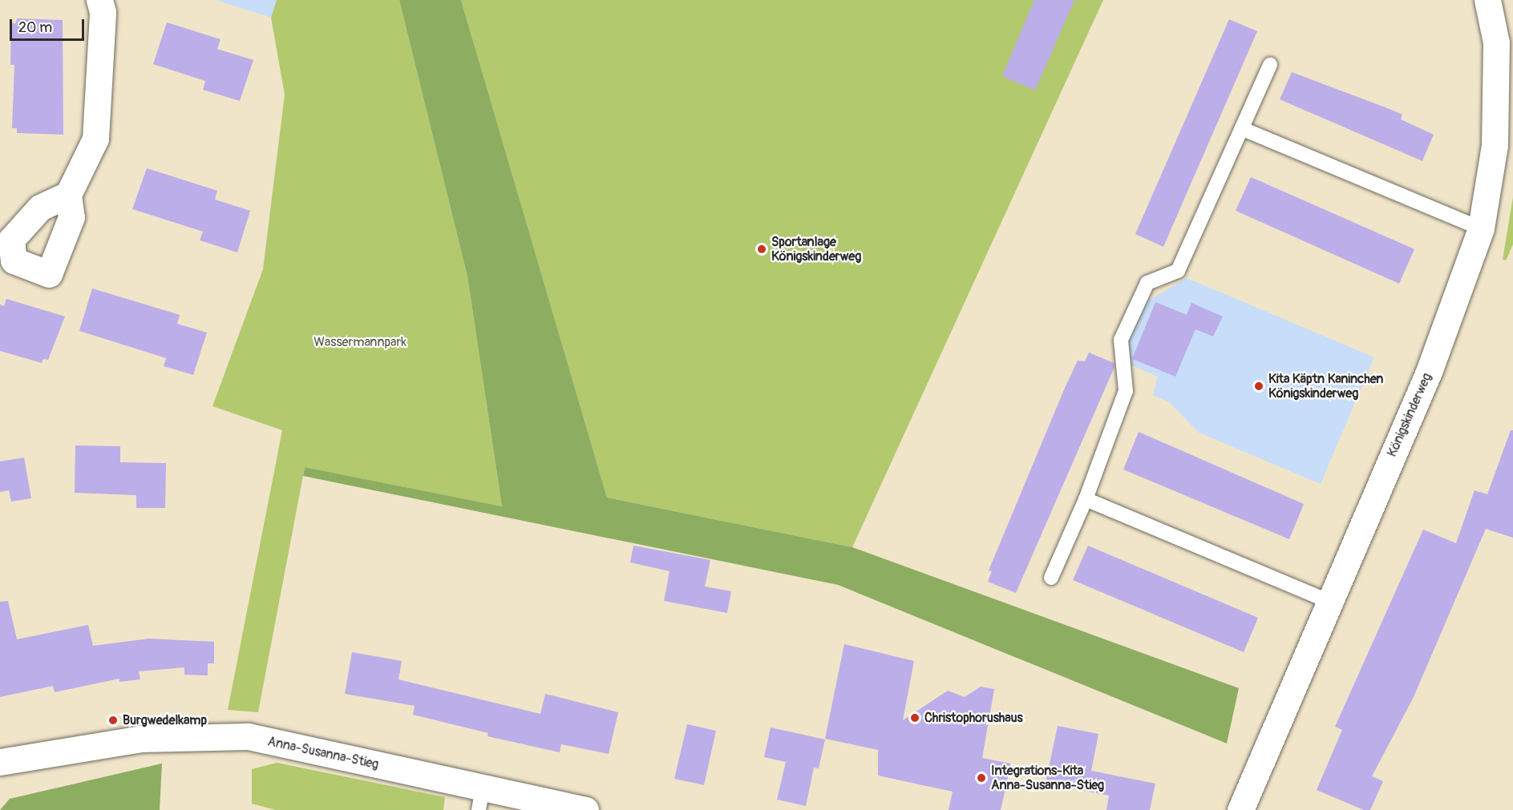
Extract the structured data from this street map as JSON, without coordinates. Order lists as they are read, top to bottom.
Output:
{
  "streets": {
    "street": ["Königskinderweg", "Anna-Susanna-Stieg"]
  },
  "parks": ["Wassermannpark"],
  "places": [
    "Sportanlage Königskinderweg",
    "Kita Käptn Kaninchen Königskinderweg",
    "Christophorushaus",
    "Burgwedelkamp",
    "Integrations-Kita Anna-Susanna-Stieg"
  ],
  "scale_bar": "20 m"
}
